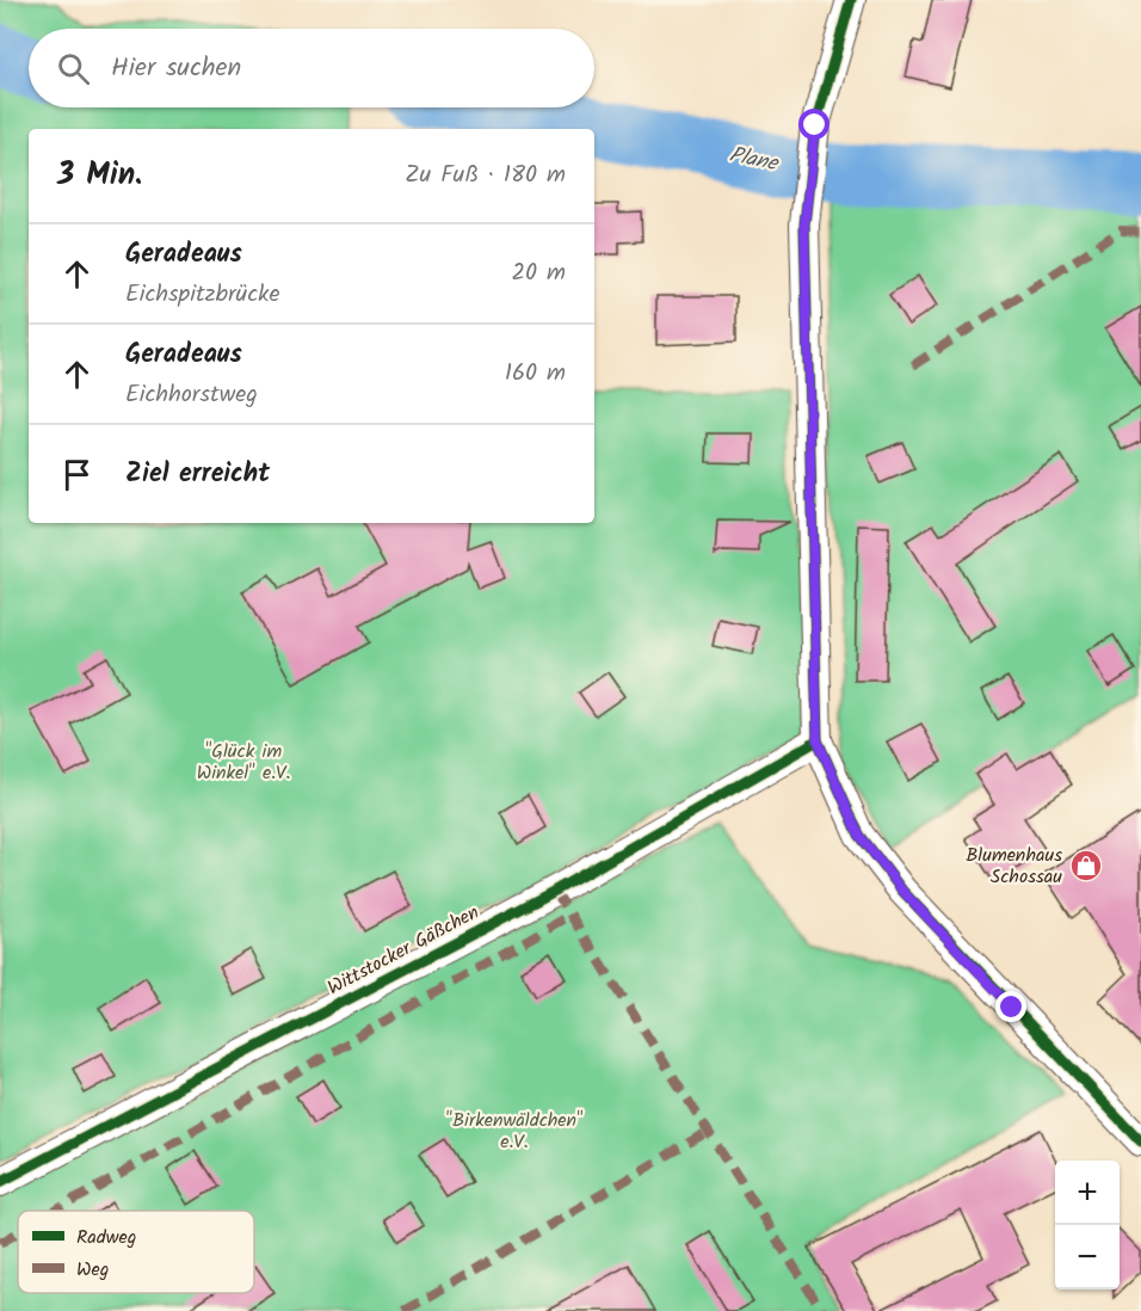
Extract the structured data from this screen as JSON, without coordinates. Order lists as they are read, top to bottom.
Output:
{
  "streets": {
    "street": ["Wittstocker Gäßchen"]
  },
  "water": ["Plane"],
  "parks": ["\"Glück im Winkel\" e.V.", "\"Birkenwäldchen\" e.V."],
  "places": {
    "shop": ["Blumenhaus Schossau"]
  },
  "legend": ["Radweg", "Weg"],
  "page": {
    "search": "Hier suchen",
    "heading": ["3 Min.", "Zu Fuß · 180 m"],
    "list": [
      ["Geradeaus", "Eichspitzbrücke", "20 m"],
      ["Geradeaus", "Eichhorstweg", "160 m"],
      "Ziel erreicht"
    ],
    "map_buttons": ["+", "−"]
  }
}
